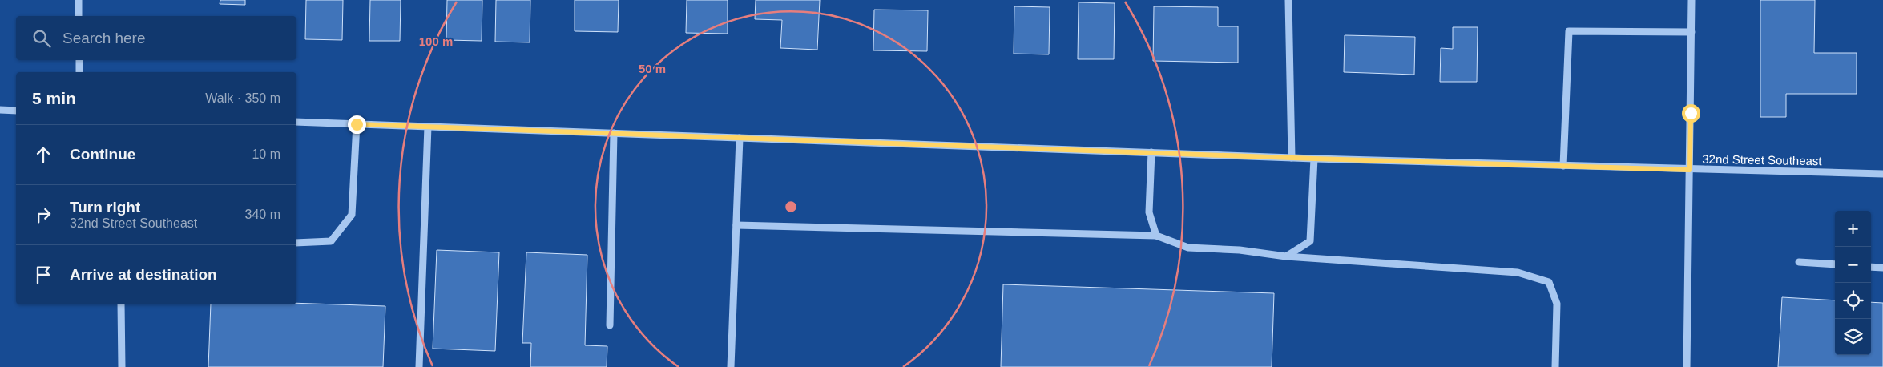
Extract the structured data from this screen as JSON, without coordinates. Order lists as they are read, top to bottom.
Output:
{
  "streets": {
    "street": ["32nd Street Southeast"]
  },
  "page": {
    "search": "Search here",
    "heading": ["5 min", "Walk · 350 m"],
    "list": [
      ["Continue", "10 m"],
      ["Turn right", "32nd Street Southeast", "340 m"],
      "Arrive at destination"
    ],
    "map_buttons": ["+", "−"]
  },
  "rings": ["100 m", "50 m"]
}
